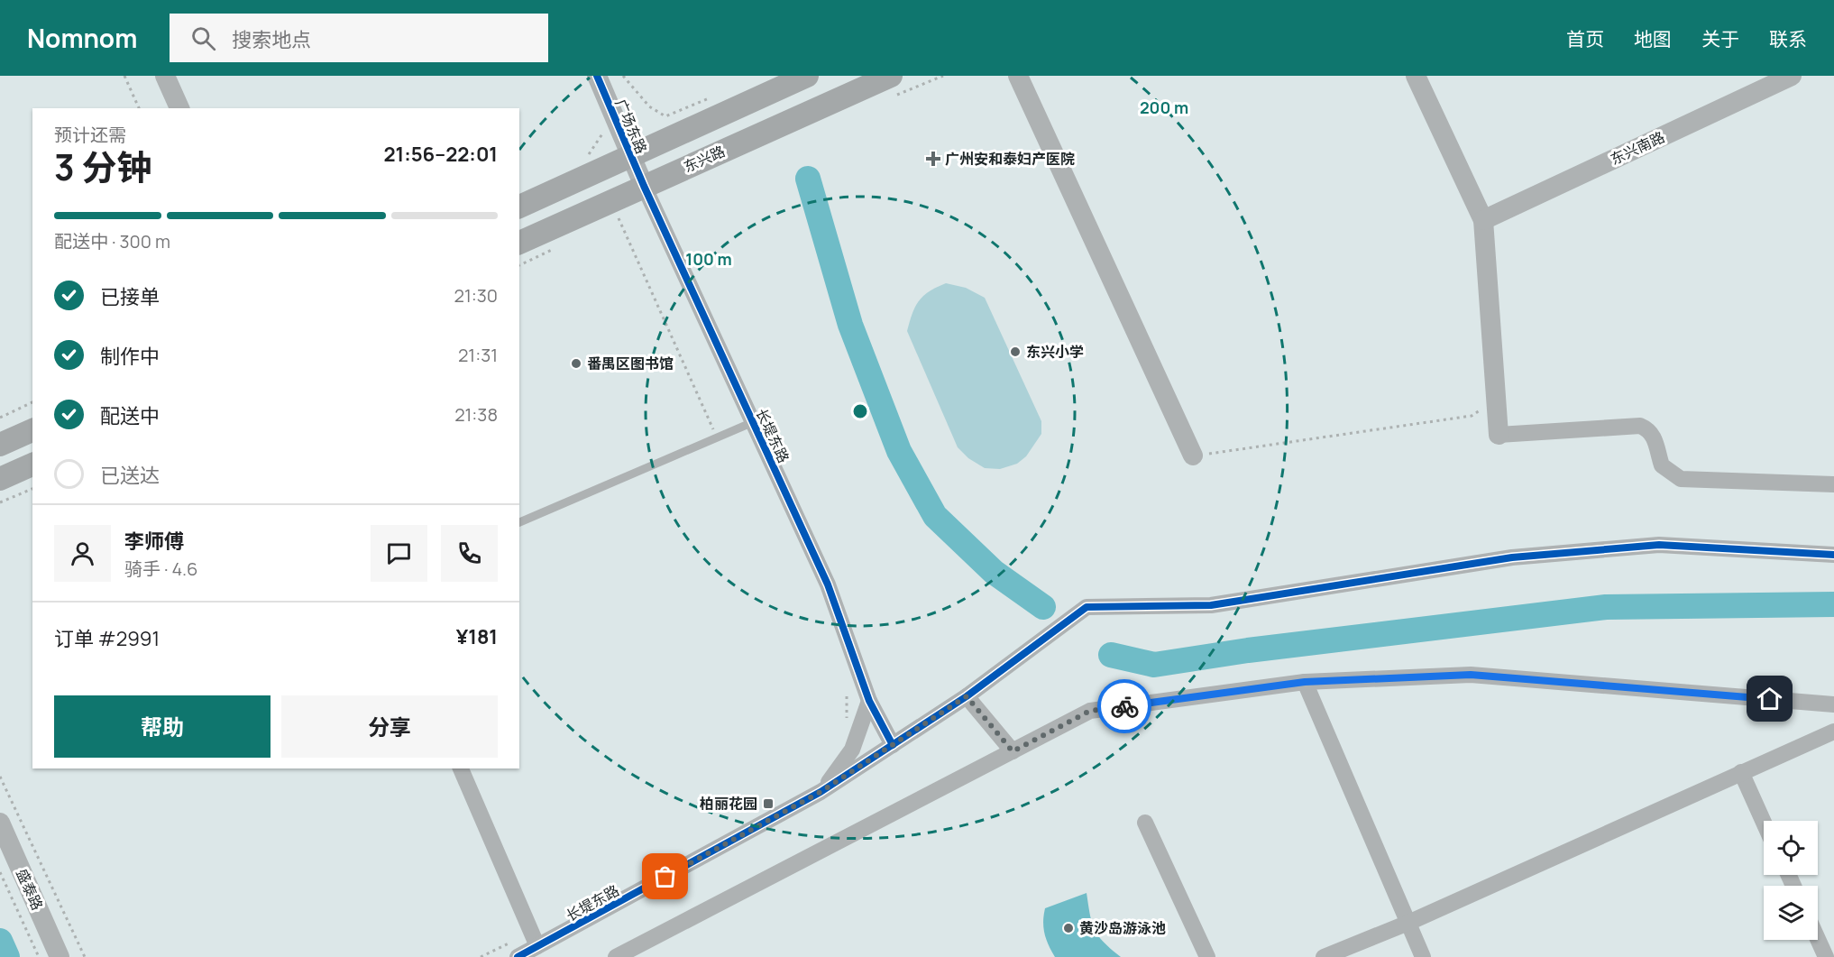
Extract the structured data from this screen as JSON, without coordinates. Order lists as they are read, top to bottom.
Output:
{
  "streets": {
    "main road": ["东兴路"],
    "street": [
      "广场东路",
      "东兴南路",
      "长堤东路",
      "盛泰路"
    ]
  },
  "crossings": [
    ["广场东路", "东兴路"],
    ["广场东路", "长堤东路"],
    ["东兴路", "长堤东路"]
  ],
  "places": {
    "health": ["广州安和泰妇产医院"],
    "other": ["东兴小学", "番禺区图书馆", "黄沙岛游泳池"],
    "transit": ["柏丽花园"]
  },
  "page": {
    "header": "Nomnom",
    "search": "搜索地点",
    "nav": [
      "首页",
      "地图",
      "关于",
      "联系"
    ],
    "heading": ["3 分钟", "预计还需", "21:56–22:01"],
    "panel": [
      "李师傅",
      "骑手 · 4.6",
      "订单 #2991",
      "¥181"
    ],
    "bar": "配送中 · 300 m",
    "list": [
      ["已接单", "21:30"],
      ["制作中", "21:31"],
      ["配送中", "21:38"],
      "已送达"
    ],
    "buttons": ["帮助", "分享"]
  },
  "rings": ["200 m", "100 m"]
}
